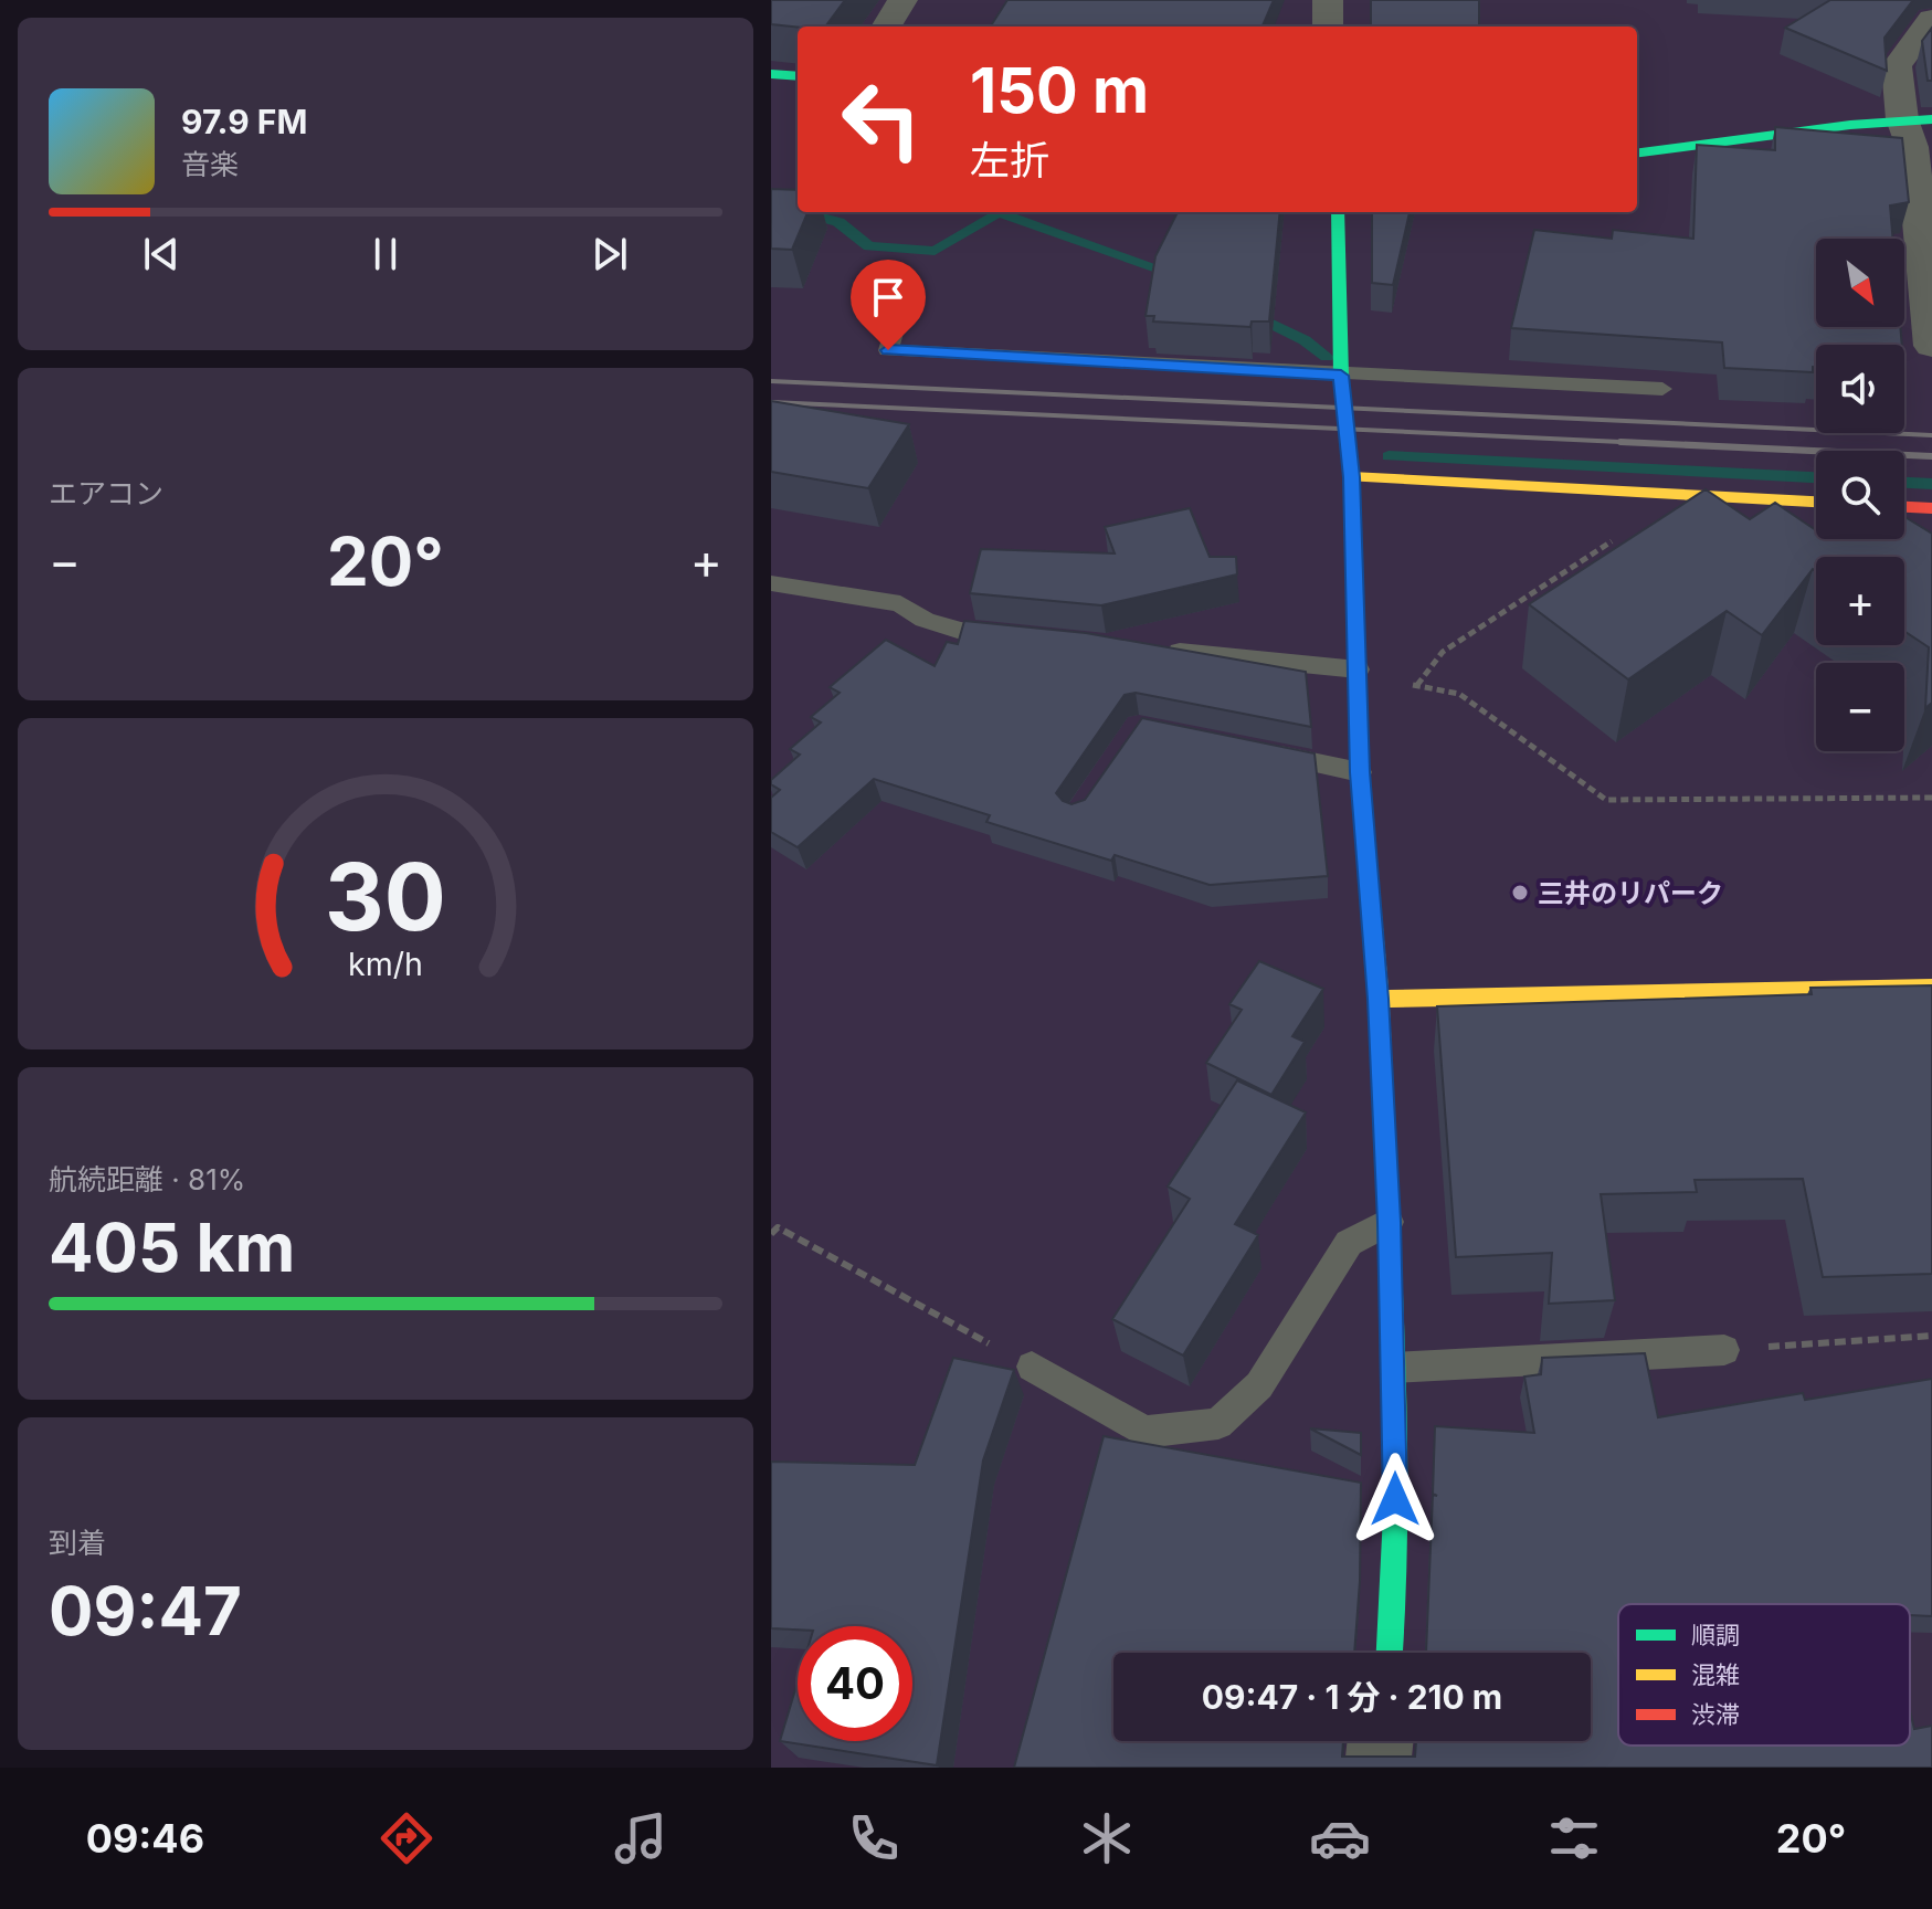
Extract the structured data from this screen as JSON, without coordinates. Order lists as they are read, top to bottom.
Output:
{
  "places": ["三井のリパーク"],
  "legend": ["順調", "混雑", "渋滞"],
  "north": "bottom right",
  "page": {
    "turn": ["150 m", "左折"],
    "song": ["97.9 FM", "音楽"],
    "map_buttons": ["+", "−"],
    "tile": [
      "エアコン",
      ["航続距離 · 81%", "405 km"],
      ["到着", "09:47"]
    ],
    "heat": ["−", "20°", "+"],
    "limit": "40",
    "trip": "09:47 · 1 分 · 210 m",
    "tabs": ["09:46", "20°"],
    "gauge": ["30", "km/h"]
  }
}
